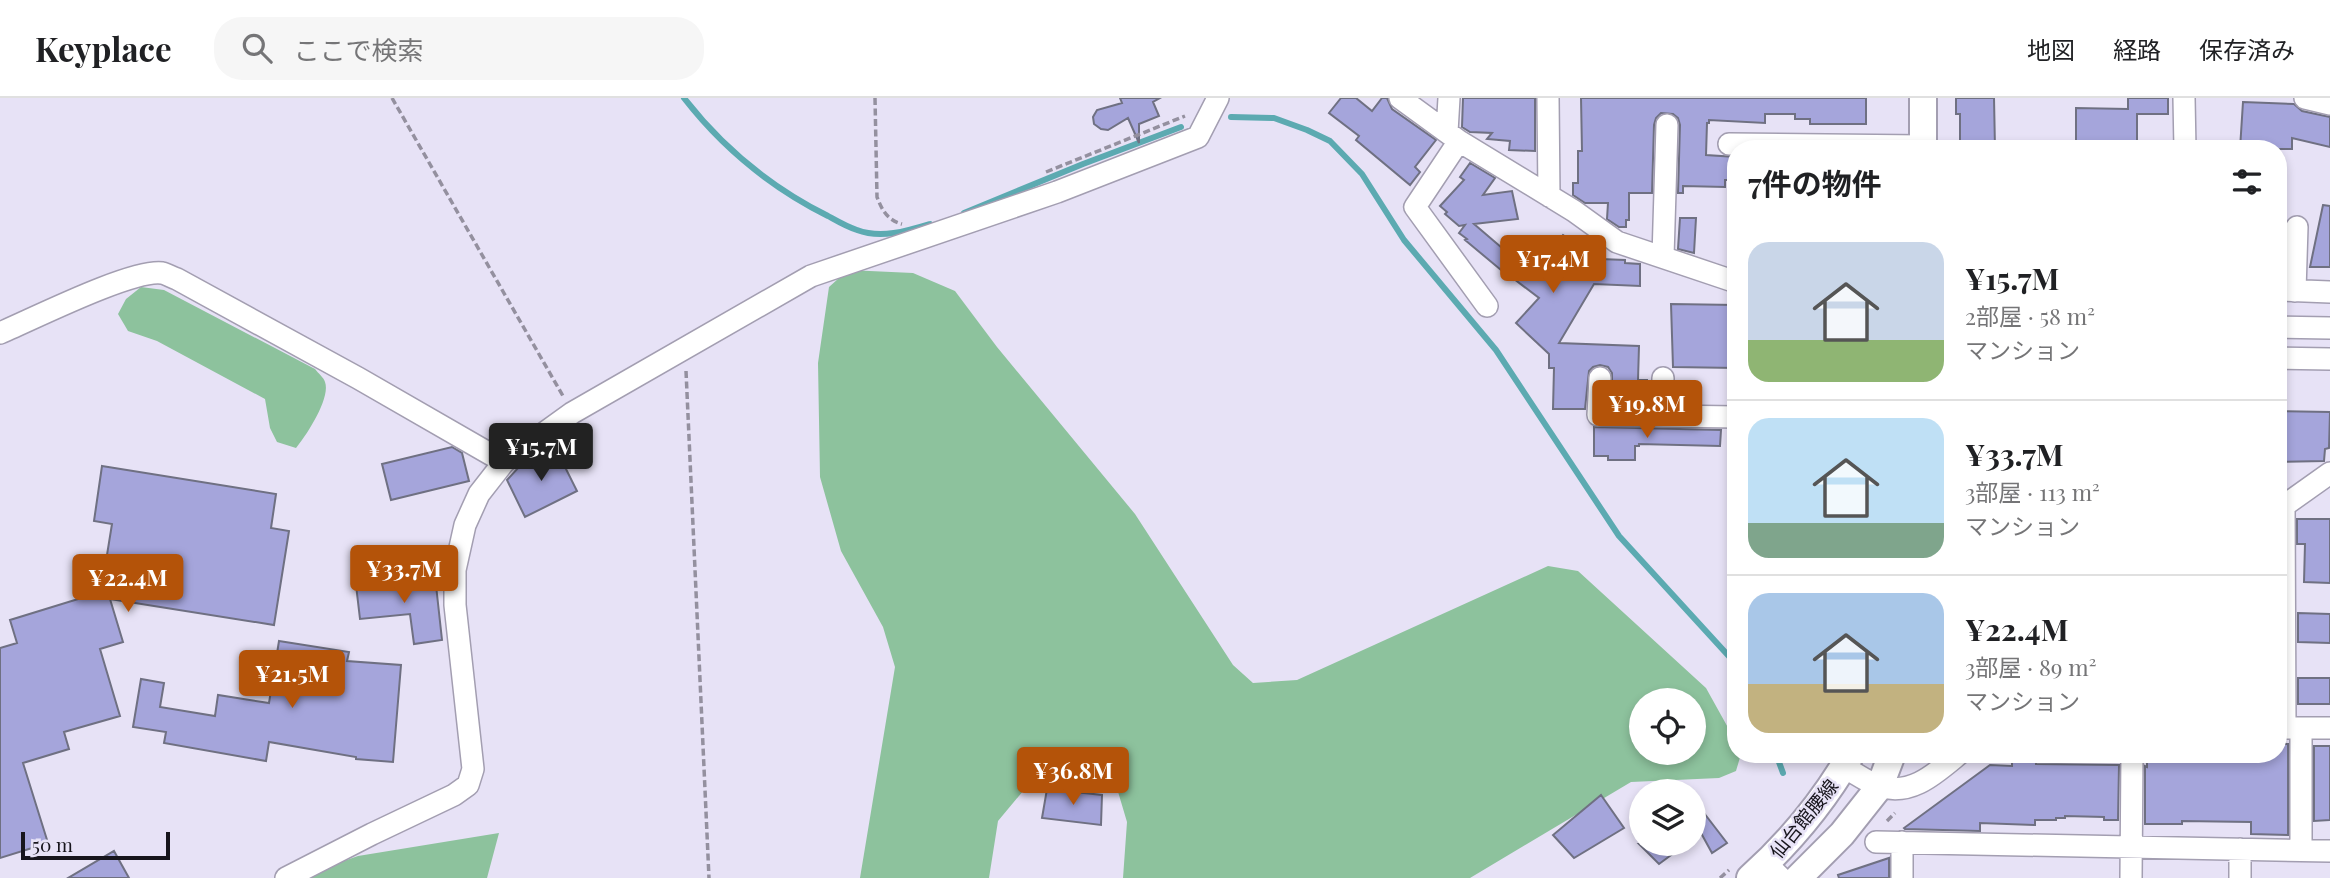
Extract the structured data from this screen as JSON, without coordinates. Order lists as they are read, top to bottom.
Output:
{
  "streets": {
    "main road": ["仙台館腰線"]
  },
  "scale_bar": "50 m",
  "page": {
    "header": "Keyplace",
    "search": "ここで検索",
    "nav": ["地図", "経路", "保存済み"],
    "heading": "7件の物件",
    "list": [
      {
        "name": "¥15.7M",
        "note": "2部屋 · 58 m² · マンション"
      },
      {
        "name": "¥33.7M",
        "note": "3部屋 · 113 m² · マンション"
      },
      {
        "name": "¥22.4M",
        "note": "3部屋 · 89 m² · マンション"
      }
    ],
    "price": [
      "¥17.4M",
      "¥19.8M",
      "¥15.7M",
      "¥33.7M",
      "¥22.4M",
      "¥21.5M",
      "¥36.8M"
    ],
    "scale": "50 m"
  }
}
